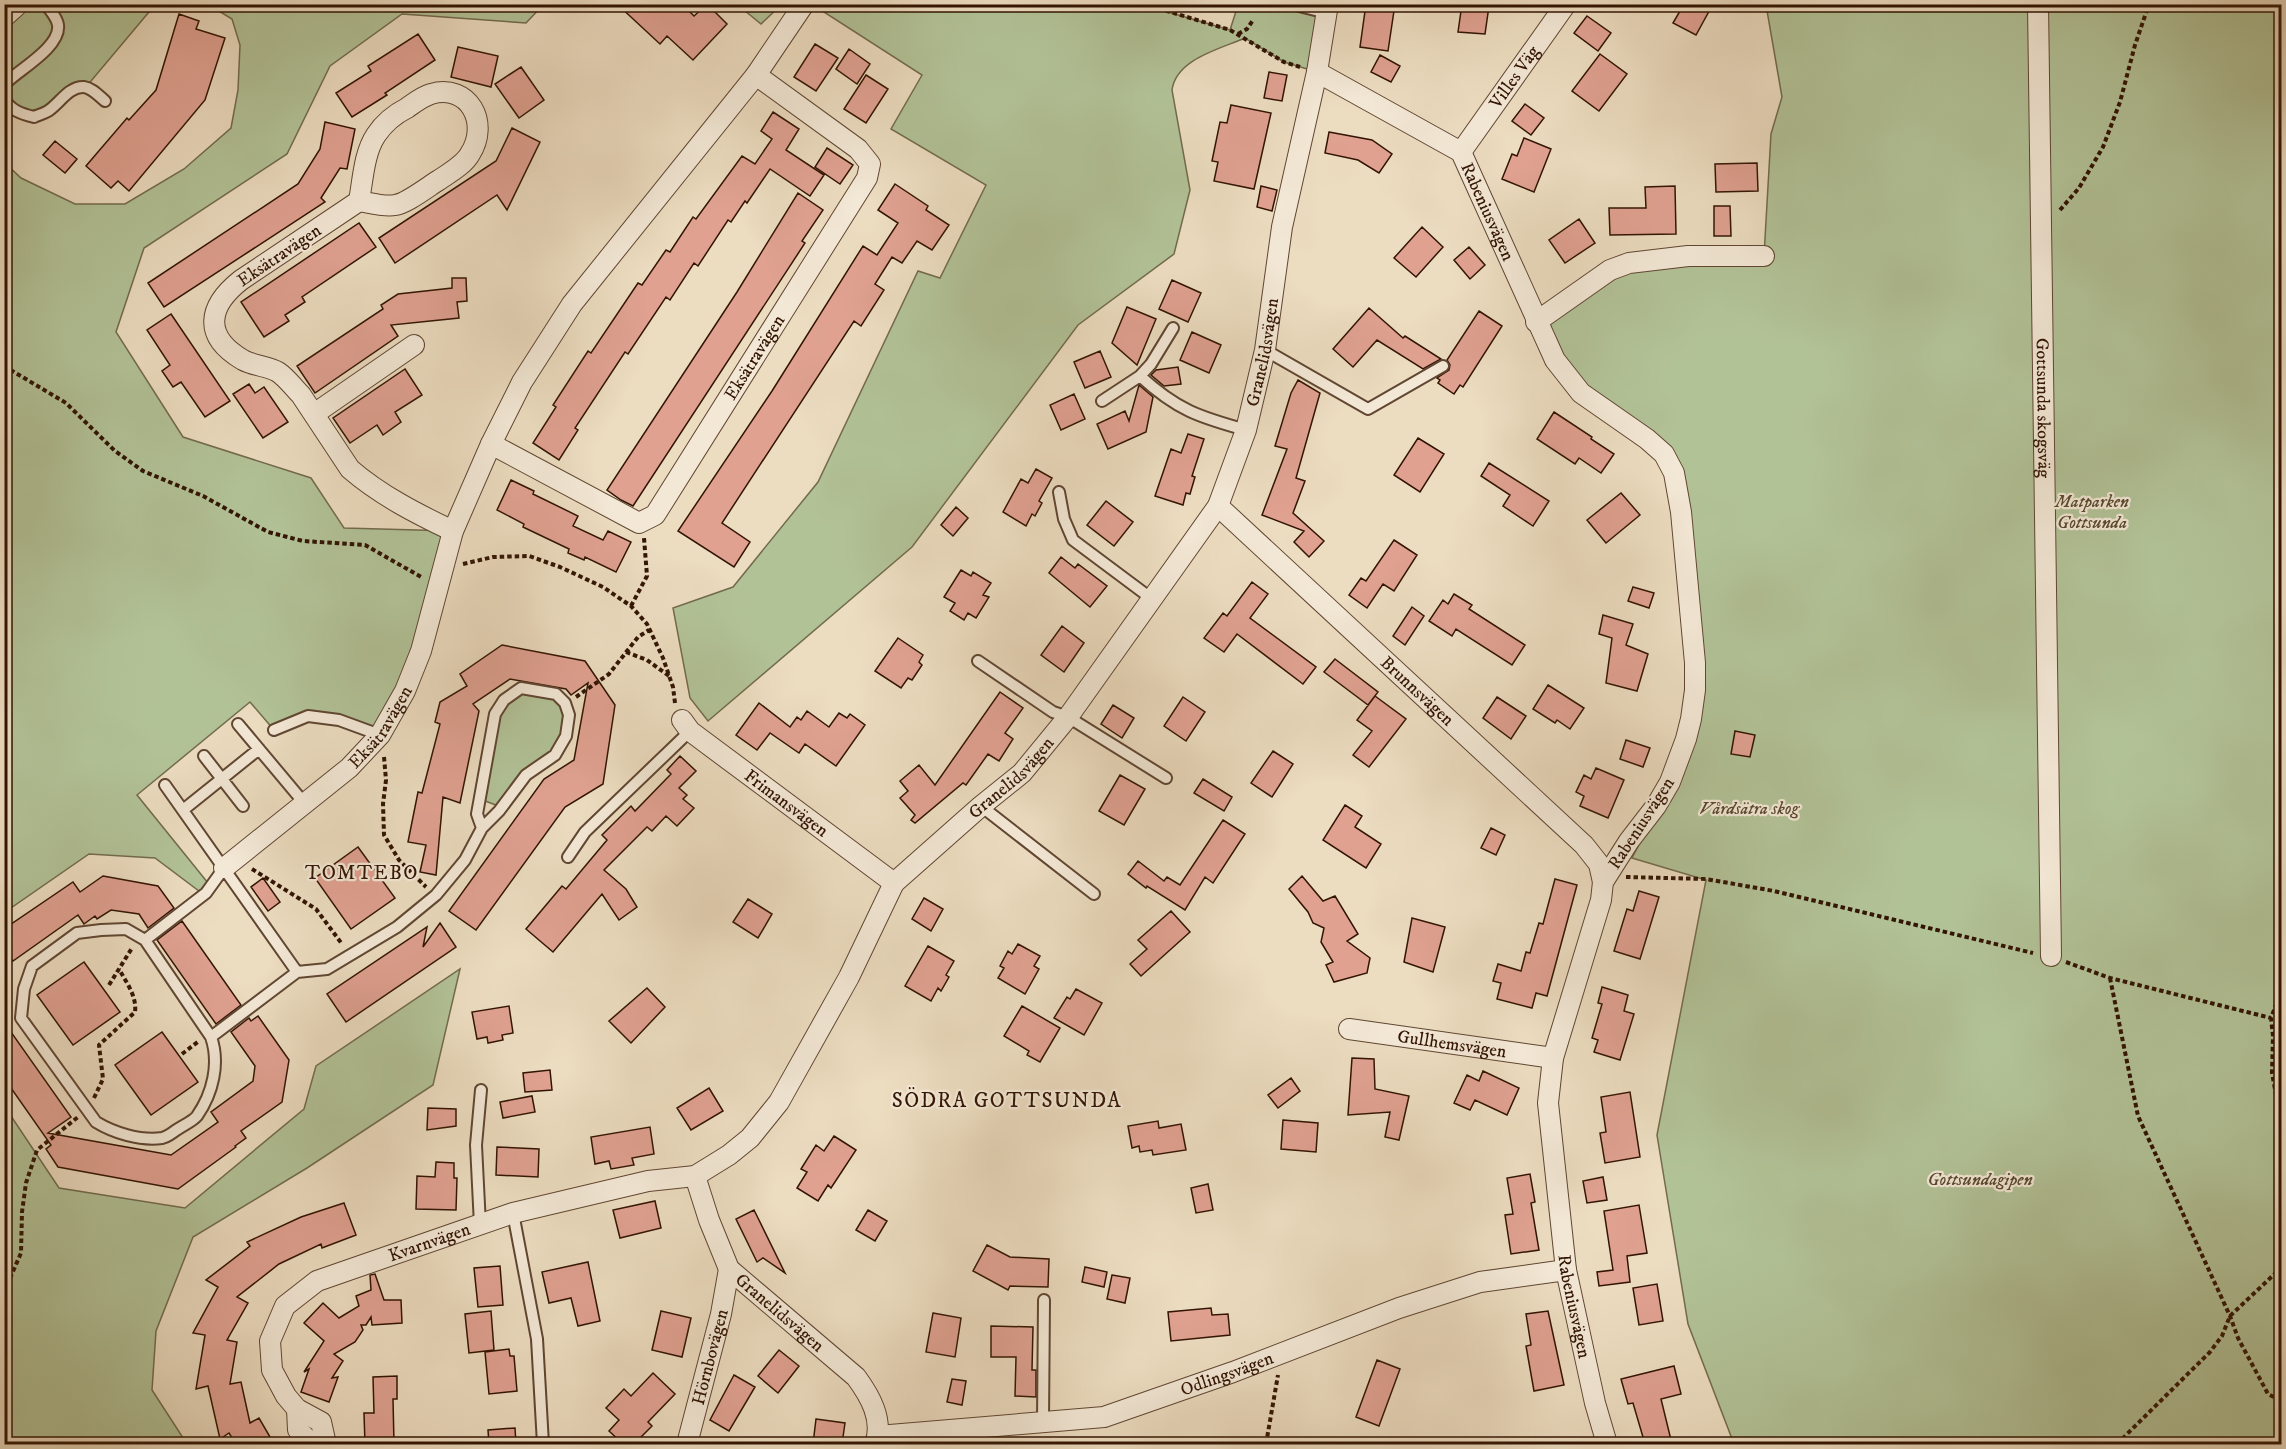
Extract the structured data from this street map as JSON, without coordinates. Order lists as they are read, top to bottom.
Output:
{
  "streets": {
    "street": [
      "Villes Väg",
      "Rabeniusvägen",
      "Eksätravägen",
      "Granelidsvägen",
      "Gottsunda skogsväg",
      "Brunnsvägen",
      "Frimansvägen",
      "Gullhemsvägen",
      "Kvarnvägen",
      "Hörnbovägen",
      "Odlingsvägen"
    ]
  },
  "crossings": [
    ["Villes Väg", "Rabeniusvägen"],
    ["Rabeniusvägen", "Granelidsvägen"],
    ["Rabeniusvägen", "Brunnsvägen"],
    ["Rabeniusvägen", "Gullhemsvägen"],
    ["Rabeniusvägen", "Odlingsvägen"],
    ["Granelidsvägen", "Brunnsvägen"],
    ["Granelidsvägen", "Frimansvägen"],
    ["Granelidsvägen", "Kvarnvägen"],
    ["Granelidsvägen", "Hörnbovägen"],
    ["Granelidsvägen", "Odlingsvägen"]
  ],
  "districts": ["TOMTEBO", "SÖDRA GOTTSUNDA"],
  "parks": ["Matparken Gottsunda", "Vårdsätra skog", "Gottsundagipen"]
}
